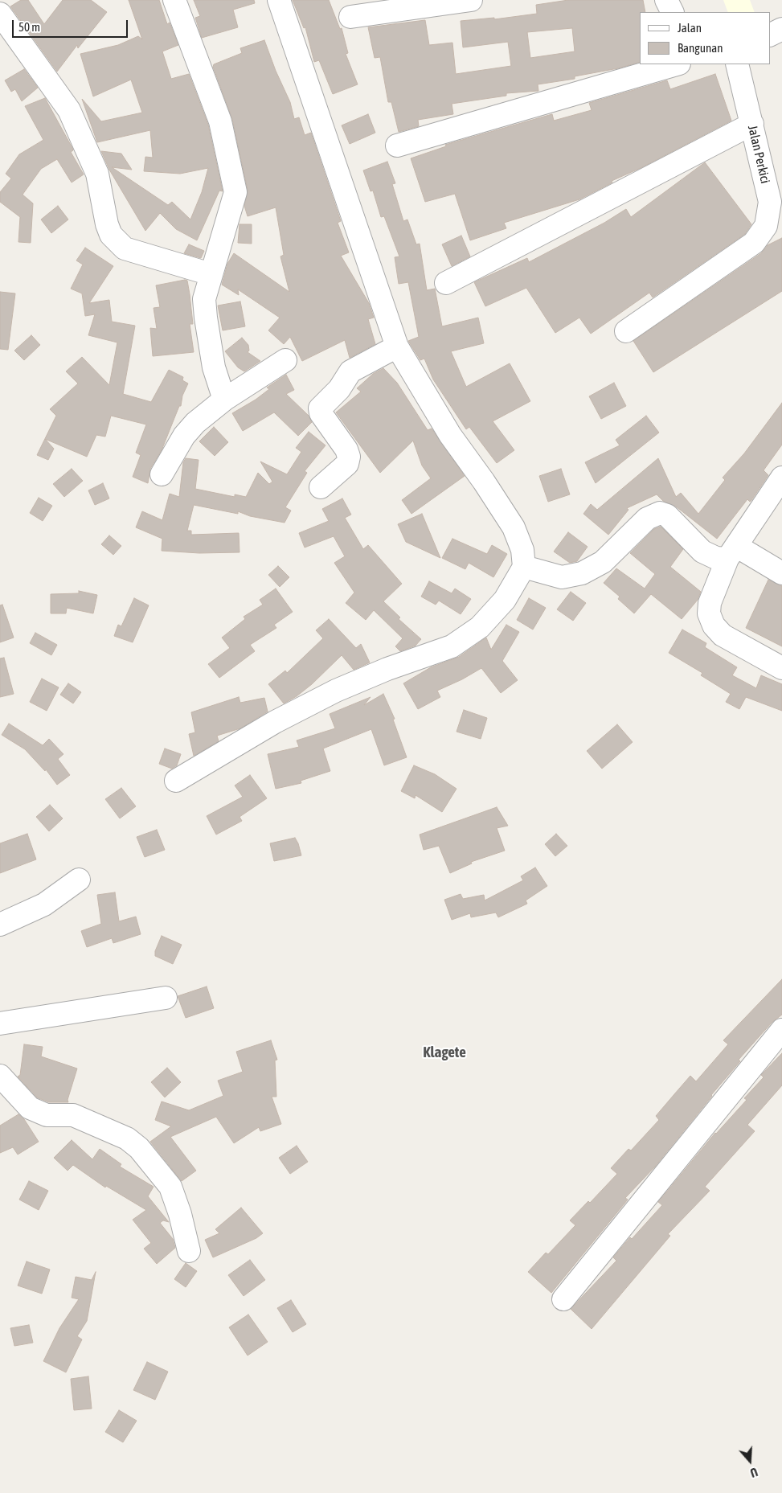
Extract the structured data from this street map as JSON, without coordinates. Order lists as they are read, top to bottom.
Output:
{
  "streets": {
    "street": ["Jalan Perkici"]
  },
  "districts": ["Klagete"],
  "legend": ["Jalan", "Bangunan"],
  "scale_bar": "50 m",
  "north": "bottom"
}
